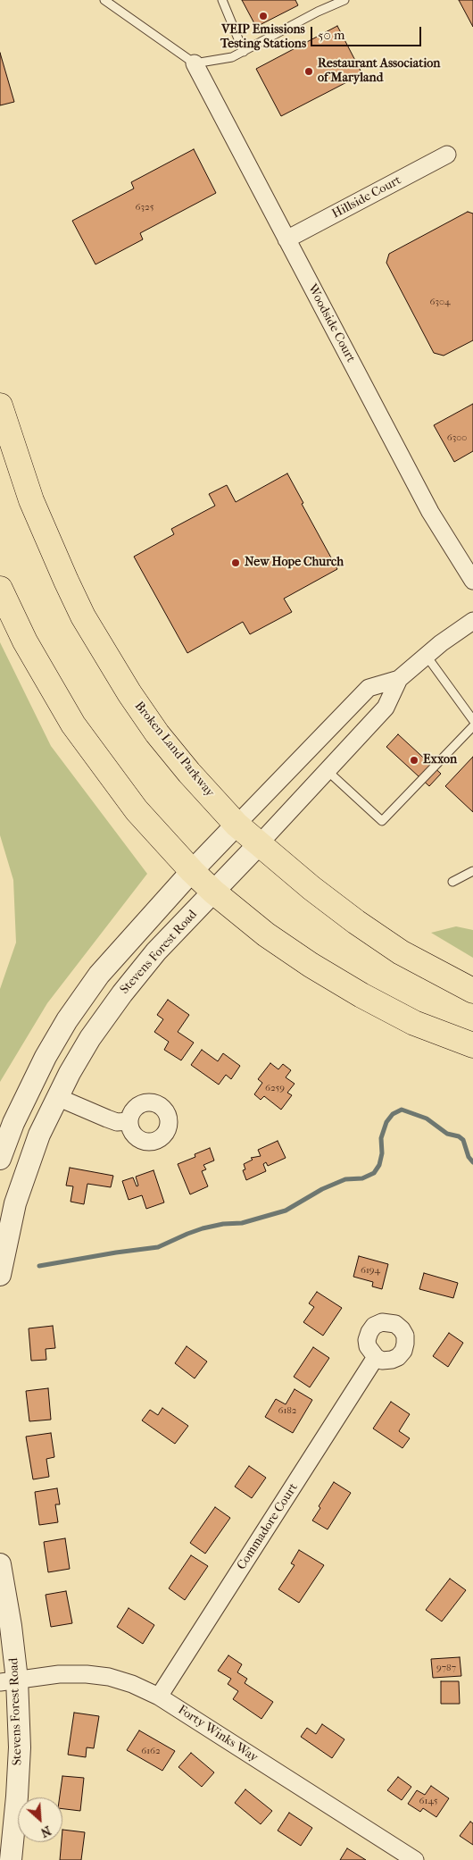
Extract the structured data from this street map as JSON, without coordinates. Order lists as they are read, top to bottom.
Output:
{
  "streets": {
    "main road": ["Broken Land Parkway"],
    "street": [
      "Hillside Court",
      "Woodside Court",
      "Stevens Forest Road",
      "Commadore Court",
      "Forty Winks Way"
    ]
  },
  "crossings": [
    ["Hillside Court", "Woodside Court"],
    ["Broken Land Parkway", "Stevens Forest Road"],
    ["Stevens Forest Road", "Forty Winks Way"],
    ["Commadore Court", "Forty Winks Way"]
  ],
  "places": [
    "VEIP Emissions Testing Stations",
    "Restaurant Association of Maryland",
    "New Hope Church",
    "Exxon"
  ],
  "house_numbers": [
    "6325",
    "6304",
    "6300",
    "6259",
    "6194",
    "6182",
    "9787",
    "6162",
    "6145"
  ],
  "scale_bar": "50 m",
  "north": "bottom right"
}
